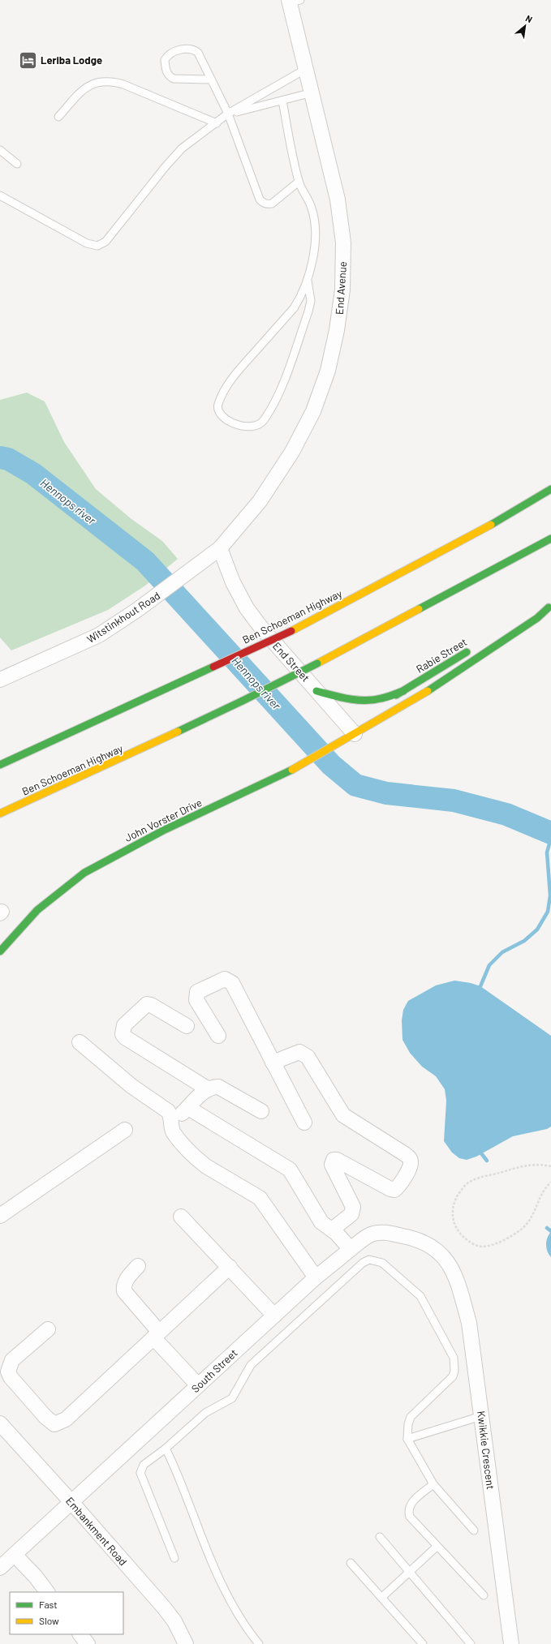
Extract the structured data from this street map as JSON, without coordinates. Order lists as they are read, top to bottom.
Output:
{
  "streets": {
    "main road": ["Ben Schoeman Highway", "Rabie Street", "John Vorster Drive"],
    "street": [
      "End Avenue",
      "Witstinkhout Road",
      "End Street",
      "South Street",
      "Kwikkie Crescent",
      "Embankment Road"
    ]
  },
  "crossings": [
    ["End Avenue", "Witstinkhout Road"],
    ["End Avenue", "End Street"],
    ["Witstinkhout Road", "End Street"],
    ["Rabie Street", "End Street"],
    ["Rabie Street", "John Vorster Drive"],
    ["End Street", "John Vorster Drive"],
    ["South Street", "Kwikkie Crescent"],
    ["South Street", "Embankment Road"]
  ],
  "water": ["Hennops river"],
  "places": {
    "hotel": ["Leriba Lodge"]
  },
  "legend": ["Fast", "Slow"],
  "north": "top right"
}
